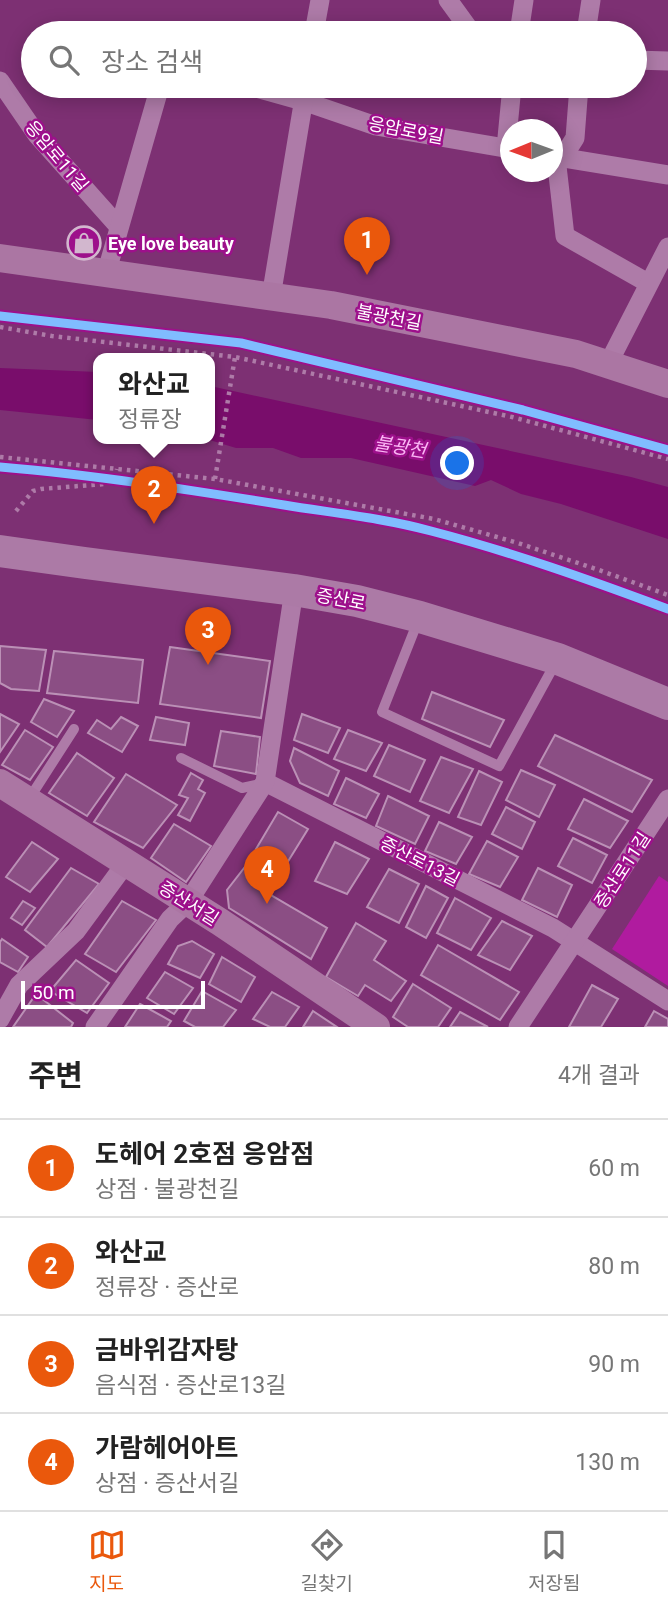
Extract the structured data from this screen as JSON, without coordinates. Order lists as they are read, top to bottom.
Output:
{
  "streets": {
    "main road": ["증산로"],
    "street": [
      "응암로9길",
      "응암로11길",
      "불광천길",
      "증산로13길",
      "증산로11길",
      "증산서길"
    ]
  },
  "crossings": [
    ["증산로13길", "증산로11길"]
  ],
  "water": ["불광천"],
  "places": {
    "shop": ["Eye love beauty"]
  },
  "scale_bar": "50 m",
  "north": "left",
  "page": {
    "search": "장소 검색",
    "pins": [
      "1",
      "2",
      "3",
      "4"
    ],
    "popup": ["와산교", "정류장"],
    "scale": "50 m",
    "heading": ["주변", "4개 결과"],
    "list": [
      {
        "mark": "1",
        "name": "도헤어 2호점 응암점",
        "note": "상점 · 불광천길",
        "value": "60 m"
      },
      {
        "mark": "2",
        "name": "와산교",
        "note": "정류장 · 증산로",
        "value": "80 m"
      },
      {
        "mark": "3",
        "name": "금바위감자탕",
        "note": "음식점 · 증산로13길",
        "value": "90 m"
      },
      {
        "mark": "4",
        "name": "가람헤어아트",
        "note": "상점 · 증산서길",
        "value": "130 m"
      }
    ],
    "nav": ["지도", "길찾기", "저장됨"]
  }
}
